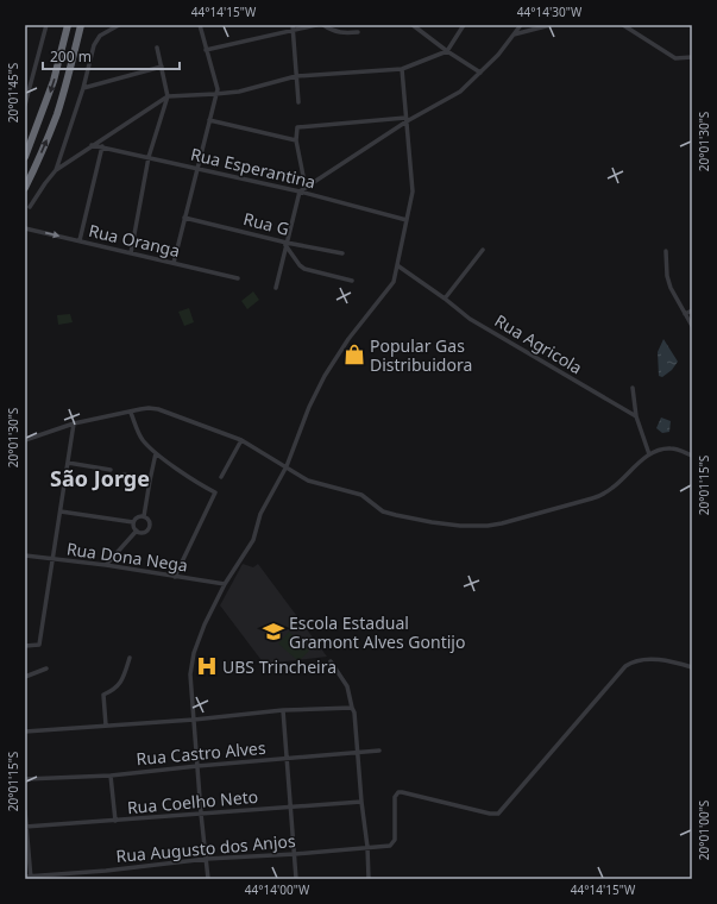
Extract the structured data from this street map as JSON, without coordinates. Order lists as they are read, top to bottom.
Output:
{
  "streets": {
    "street": [
      "Rua Esperantina",
      "Rua G",
      "Rua Oranga",
      "Rua Agricola",
      "Rua Dona Nega",
      "Rua Castro Alves",
      "Rua Coelho Neto",
      "Rua Augusto dos Anjos"
    ]
  },
  "districts": ["São Jorge"],
  "places": {
    "shop": ["Popular Gas Distribuidora"],
    "school or university": ["Escola Estadual Gramont Alves Gontijo"],
    "hospital": ["UBS Trincheira"]
  },
  "scale_bar": "200 m",
  "coordinates": [
    "44°14'15\"W",
    "44°14'30\"W",
    "20°01'45\"S",
    "20°01'30\"S",
    "20°01'15\"S",
    "20°01'00\"S",
    "44°14'00\"W"
  ]
}
